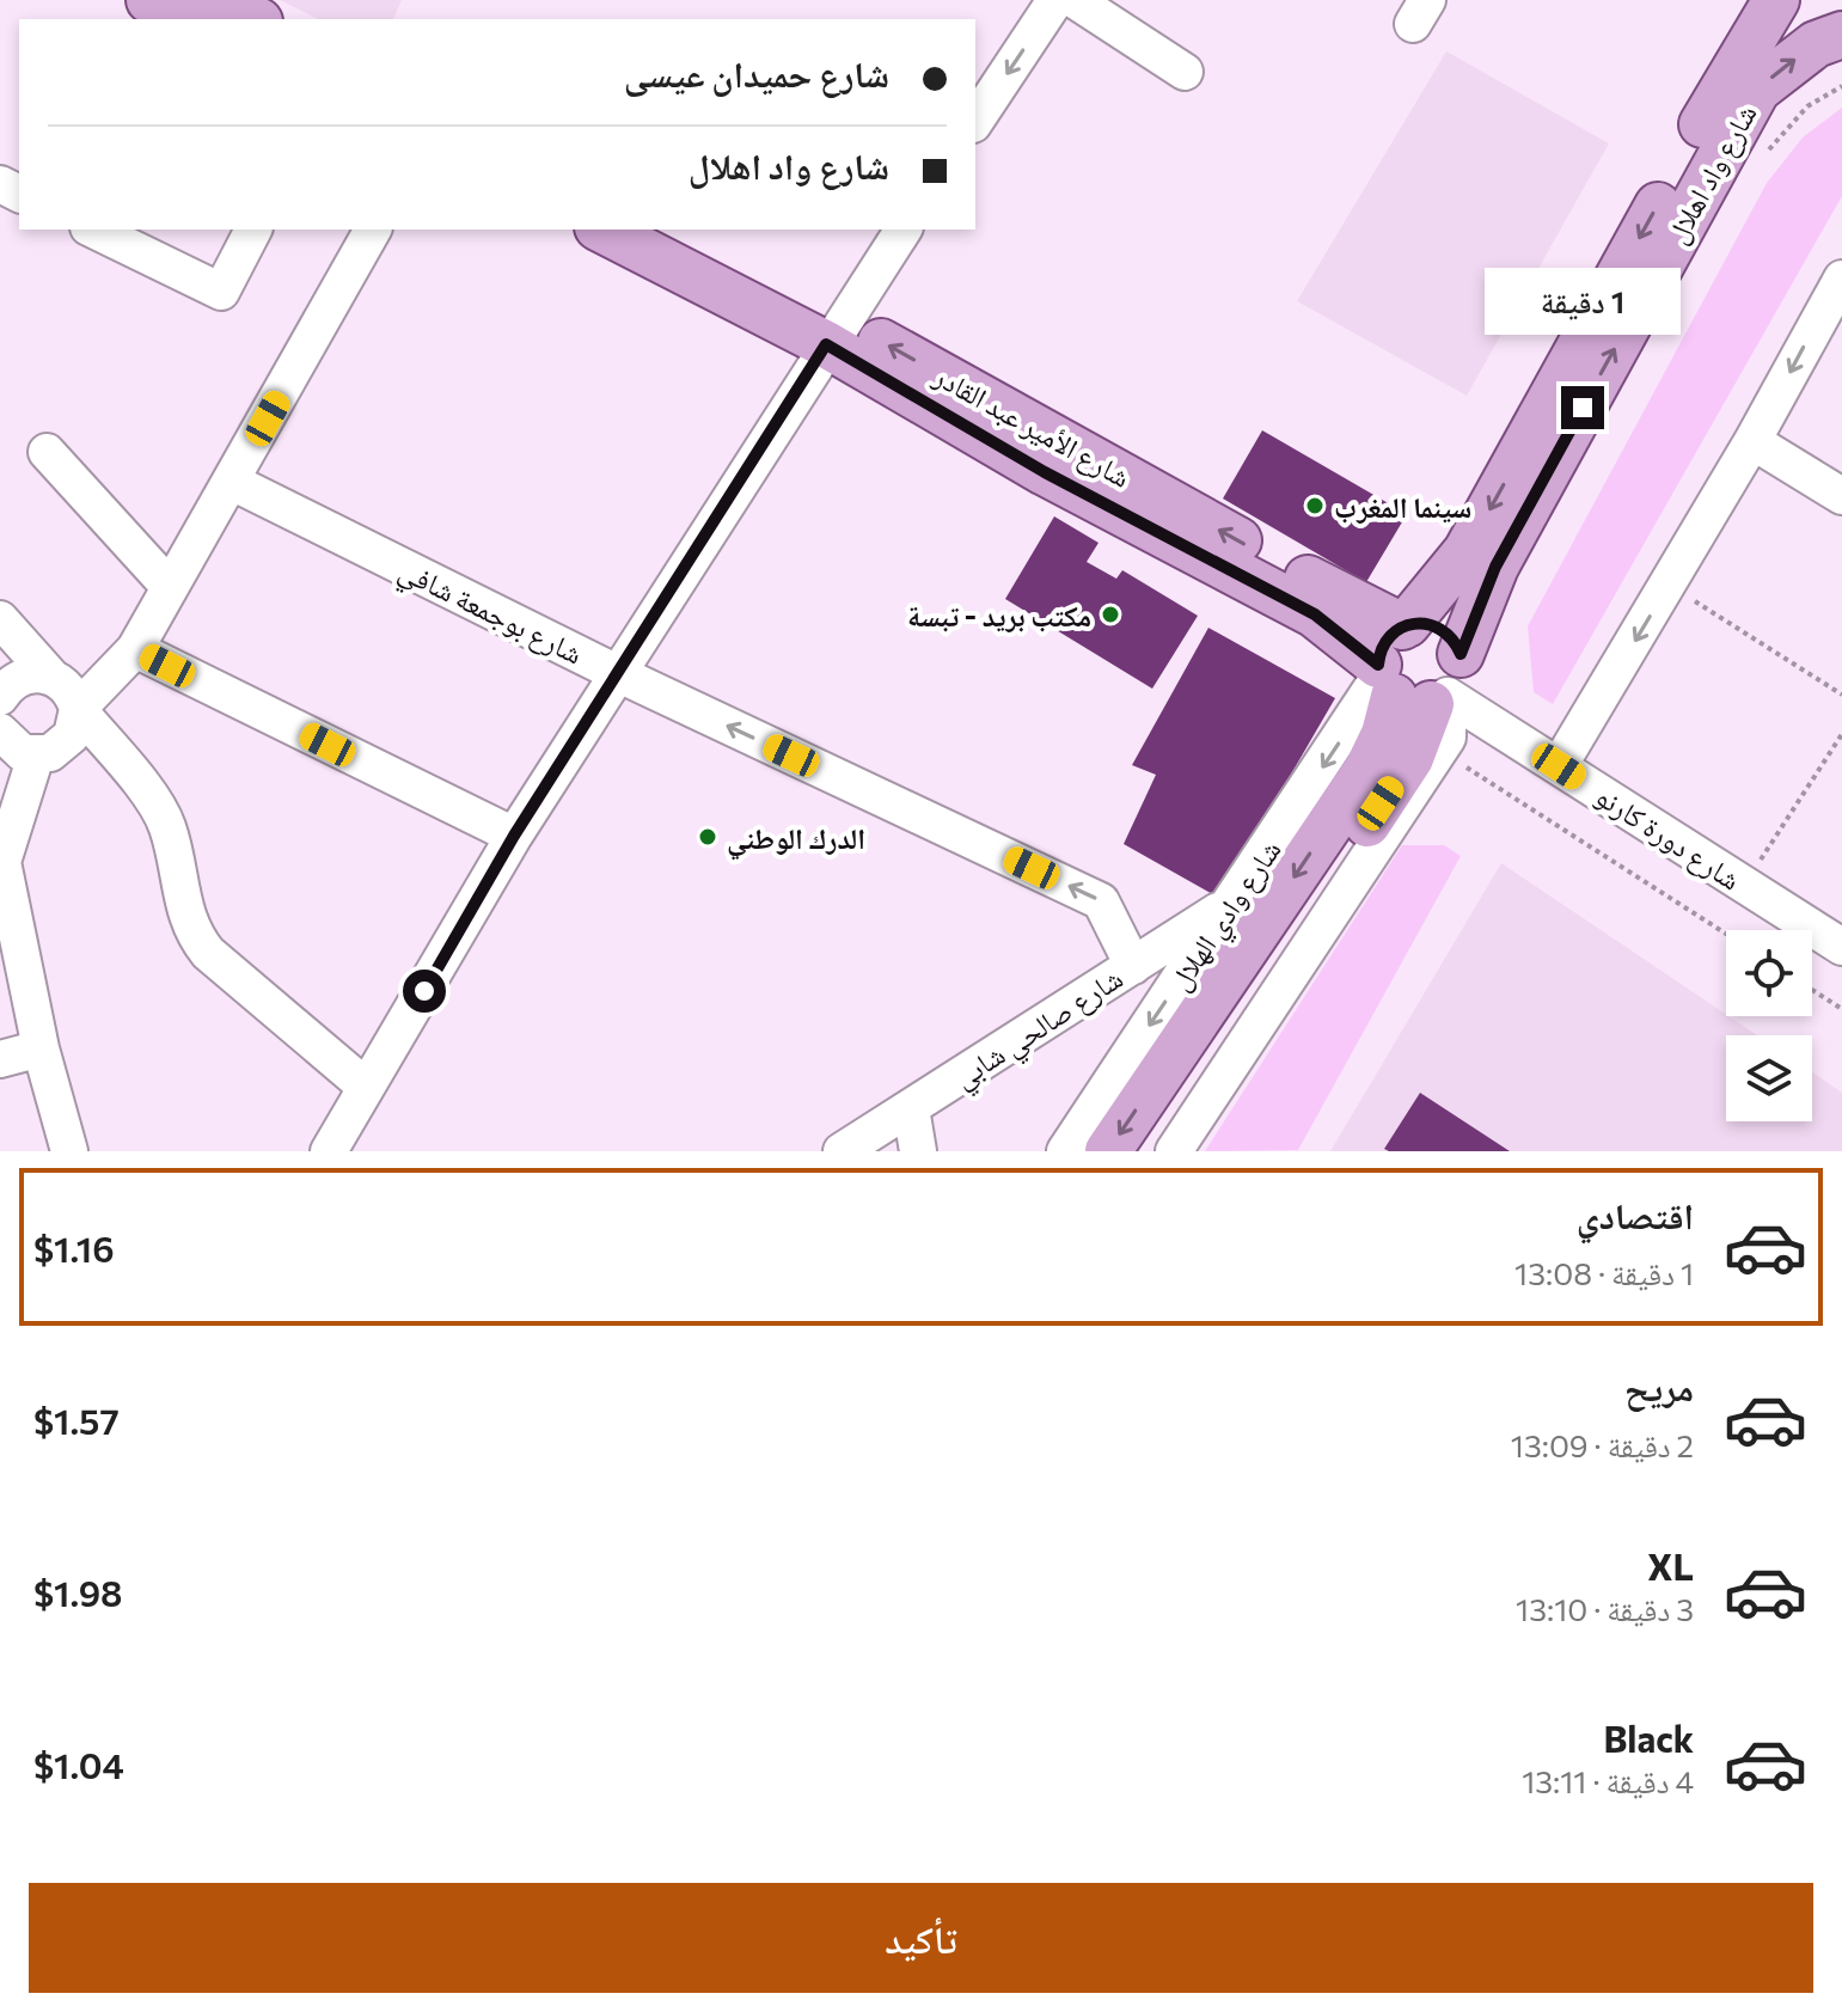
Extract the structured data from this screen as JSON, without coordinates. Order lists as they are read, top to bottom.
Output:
{
  "streets": {
    "main road": ["شارع واد اهلال", "شارع الأمير عبد القادر", "شارع وادي الهلال"],
    "street": ["شارع بوجمعة شافي", "شارع دورة كارنو", "شارع صالحي شابي"]
  },
  "crossings": [
    ["شارع واد اهلال", "شارع الأمير عبد القادر"],
    ["شارع واد اهلال", "شارع دورة كارنو"],
    ["شارع واد اهلال", "شارع وادي الهلال"],
    ["شارع الأمير عبد القادر", "شارع دورة كارنو"],
    ["شارع الأمير عبد القادر", "شارع وادي الهلال"],
    ["شارع بوجمعة شافي", "شارع صالحي شابي"],
    ["شارع دورة كارنو", "شارع وادي الهلال"],
    ["شارع وادي الهلال", "شارع صالحي شابي"]
  ],
  "one_way": ["شارع بوجمعة شافي"],
  "places": ["سينما المغرب", "مكتب بريد - تبسة", "الدرك الوطني"],
  "page": {
    "banner": ["شارع حميدان عيسى", "شارع واد اهلال"],
    "bubble": "1 دقيقة",
    "list": [
      {
        "name": "اقتصادي",
        "note": "1 دقيقة · 13:08",
        "value": "$1.16"
      },
      {
        "name": "مريح",
        "note": "2 دقيقة · 13:09",
        "value": "$1.57"
      },
      {
        "name": "XL",
        "note": "3 دقيقة · 13:10",
        "value": "$1.98"
      },
      {
        "name": "Black",
        "note": "4 دقيقة · 13:11",
        "value": "$1.04"
      }
    ],
    "buttons": "تأكيد"
  }
}
